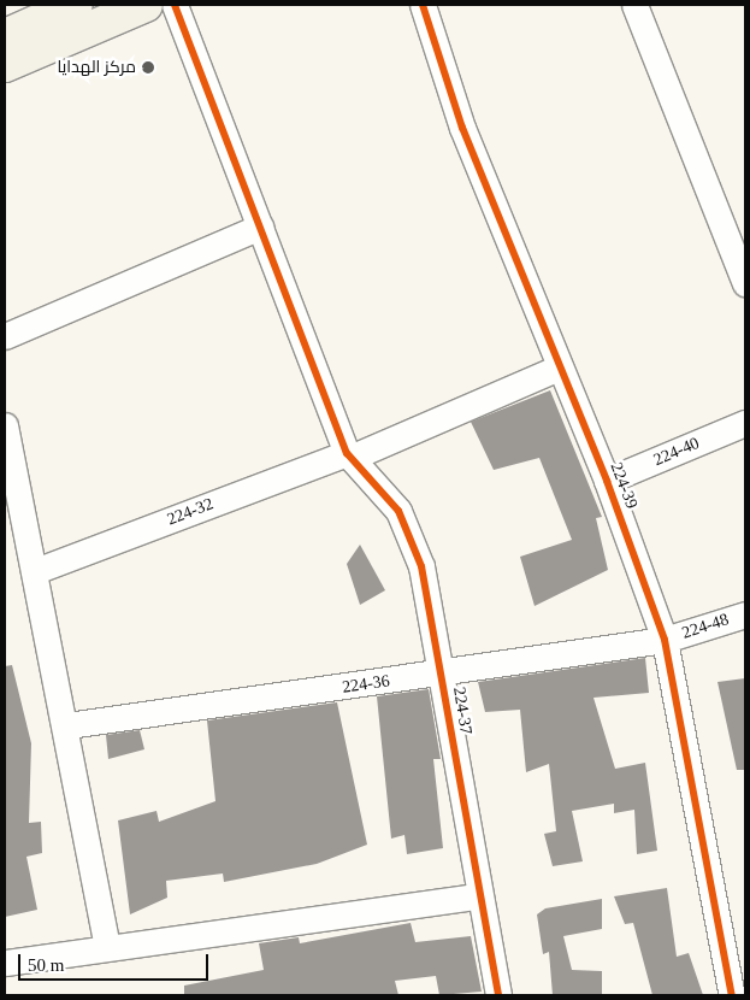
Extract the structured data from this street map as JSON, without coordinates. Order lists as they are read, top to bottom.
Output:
{
  "streets": {
    "street": [
      "224-40",
      "224-39",
      "224-32",
      "224-48",
      "224-36",
      "224-37"
    ]
  },
  "crossings": [
    ["224-40", "224-39"],
    ["224-39", "224-32"],
    ["224-39", "224-48"],
    ["224-39", "224-36"],
    ["224-32", "224-37"],
    ["224-48", "224-36"],
    ["224-36", "224-37"]
  ],
  "places": ["مركز الهدايا"],
  "scale_bar": "50 m"
}
